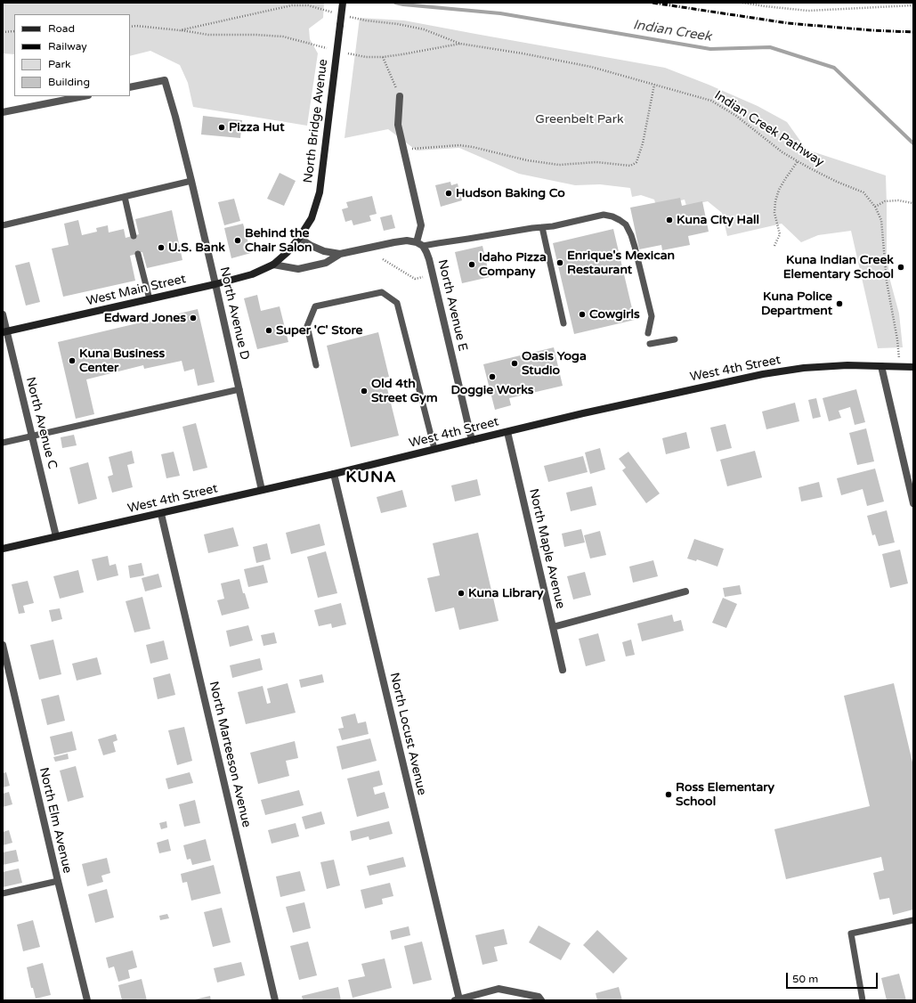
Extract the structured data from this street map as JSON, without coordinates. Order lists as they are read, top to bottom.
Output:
{
  "streets": {
    "main road": ["North Bridge Avenue", "West Main Street", "West 4th Street"],
    "street": [
      "North Avenue E",
      "North Avenue D",
      "North Avenue C",
      "North Maple Avenue",
      "North Locust Avenue",
      "North Marteeson Avenue",
      "North Elm Avenue"
    ],
    "path": ["Indian Creek Pathway"]
  },
  "crossings": [
    ["North Bridge Avenue", "West Main Street"],
    ["Indian Creek Pathway", "West 4th Street"],
    ["West Main Street", "North Avenue D"],
    ["West Main Street", "North Avenue C"],
    ["North Avenue E", "West 4th Street"],
    ["North Avenue D", "West 4th Street"],
    ["West 4th Street", "North Avenue C"],
    ["West 4th Street", "North Maple Avenue"],
    ["West 4th Street", "North Locust Avenue"],
    ["West 4th Street", "North Marteeson Avenue"]
  ],
  "districts": ["KUNA"],
  "water": ["Indian Creek"],
  "parks": ["Greenbelt Park"],
  "places": [
    "Pizza Hut",
    "Hudson Baking Co",
    "Kuna City Hall",
    "Behind the Chair Salon",
    "U.S. Bank",
    "Enrique's Mexican Restaurant",
    "Idaho Pizza Company",
    "Kuna Indian Creek Elementary School",
    "Kuna Police Department",
    "Cowgirls",
    "Edward Jones",
    "Super 'C' Store",
    "Kuna Business Center",
    "Oasis Yoga Studio",
    "Doggie Works",
    "Old 4th Street Gym",
    "Kuna Library",
    "Ross Elementary School"
  ],
  "legend": [
    "Road",
    "Railway",
    "Park",
    "Building"
  ],
  "scale_bar": "50 m"
}
